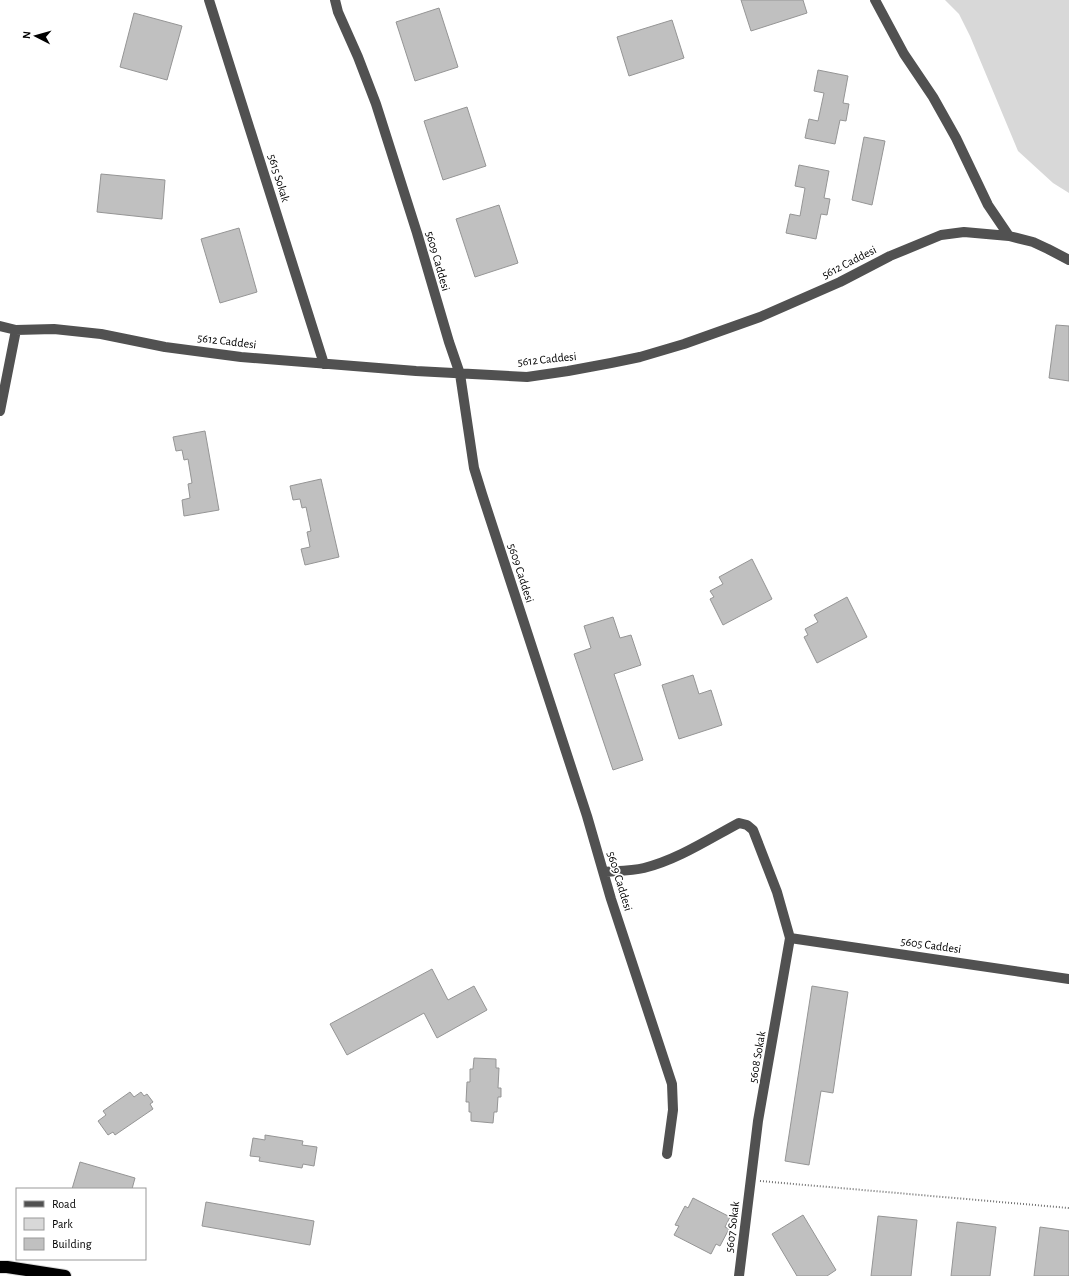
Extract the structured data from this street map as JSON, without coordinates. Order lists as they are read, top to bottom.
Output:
{
  "streets": {
    "street": [
      "5615 Sokak",
      "5609 Caddesi",
      "5612 Caddesi",
      "5605 Caddesi",
      "5608 Sokak",
      "5607 Sokak"
    ]
  },
  "crossings": [
    ["5615 Sokak", "5612 Caddesi"],
    ["5609 Caddesi", "5612 Caddesi"],
    ["5605 Caddesi", "5608 Sokak"],
    ["5608 Sokak", "5607 Sokak"]
  ],
  "legend": ["Road", "Park", "Building"],
  "north": "left"
}
